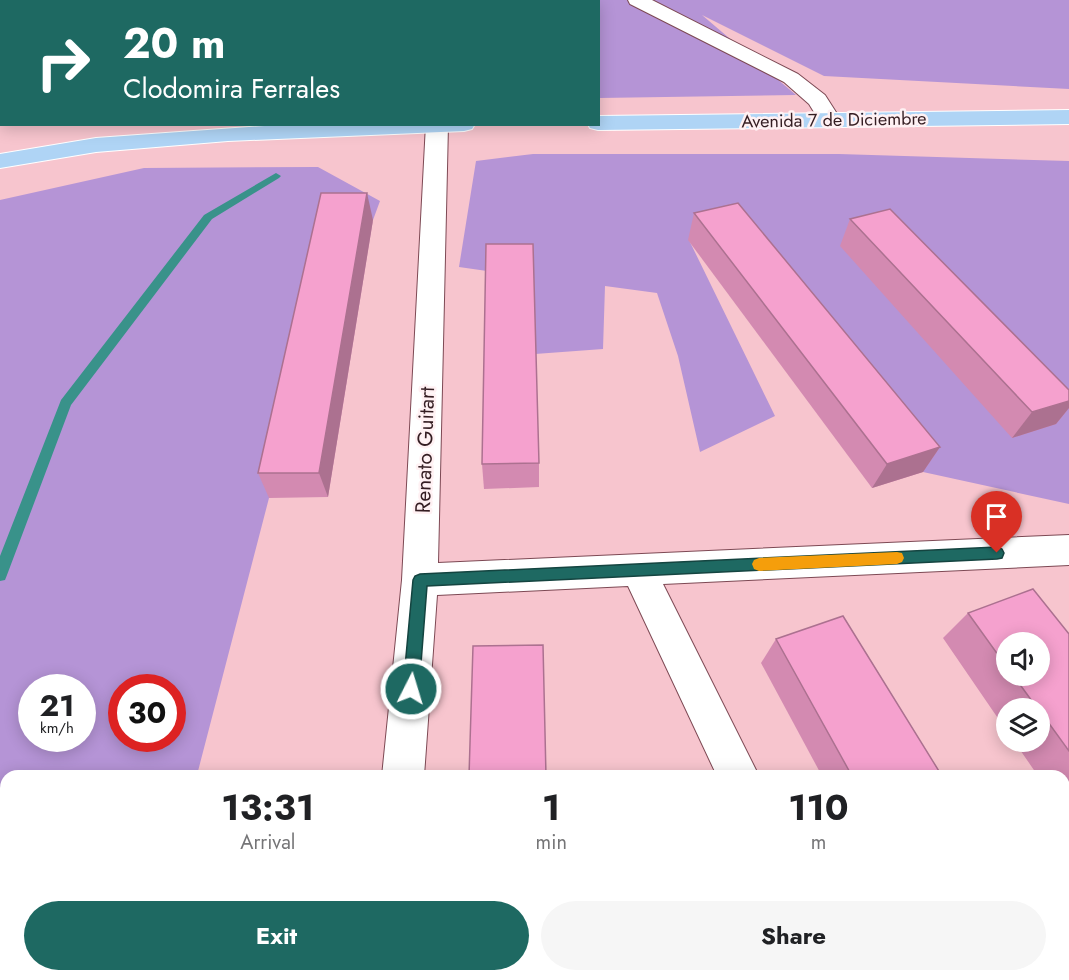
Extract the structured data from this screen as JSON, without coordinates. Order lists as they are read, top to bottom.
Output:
{
  "streets": {
    "main road": ["Avenida 7 de Diciembre"],
    "street": ["Renato Guitart"]
  },
  "page": {
    "turn": ["20 m", "Clodomira Ferrales"],
    "speed": "21 km/h",
    "limit": "30",
    "eta": [
      "13:31",
      "Arrival",
      "1",
      "min",
      "110",
      "m"
    ],
    "buttons": ["Exit", "Share"]
  }
}
